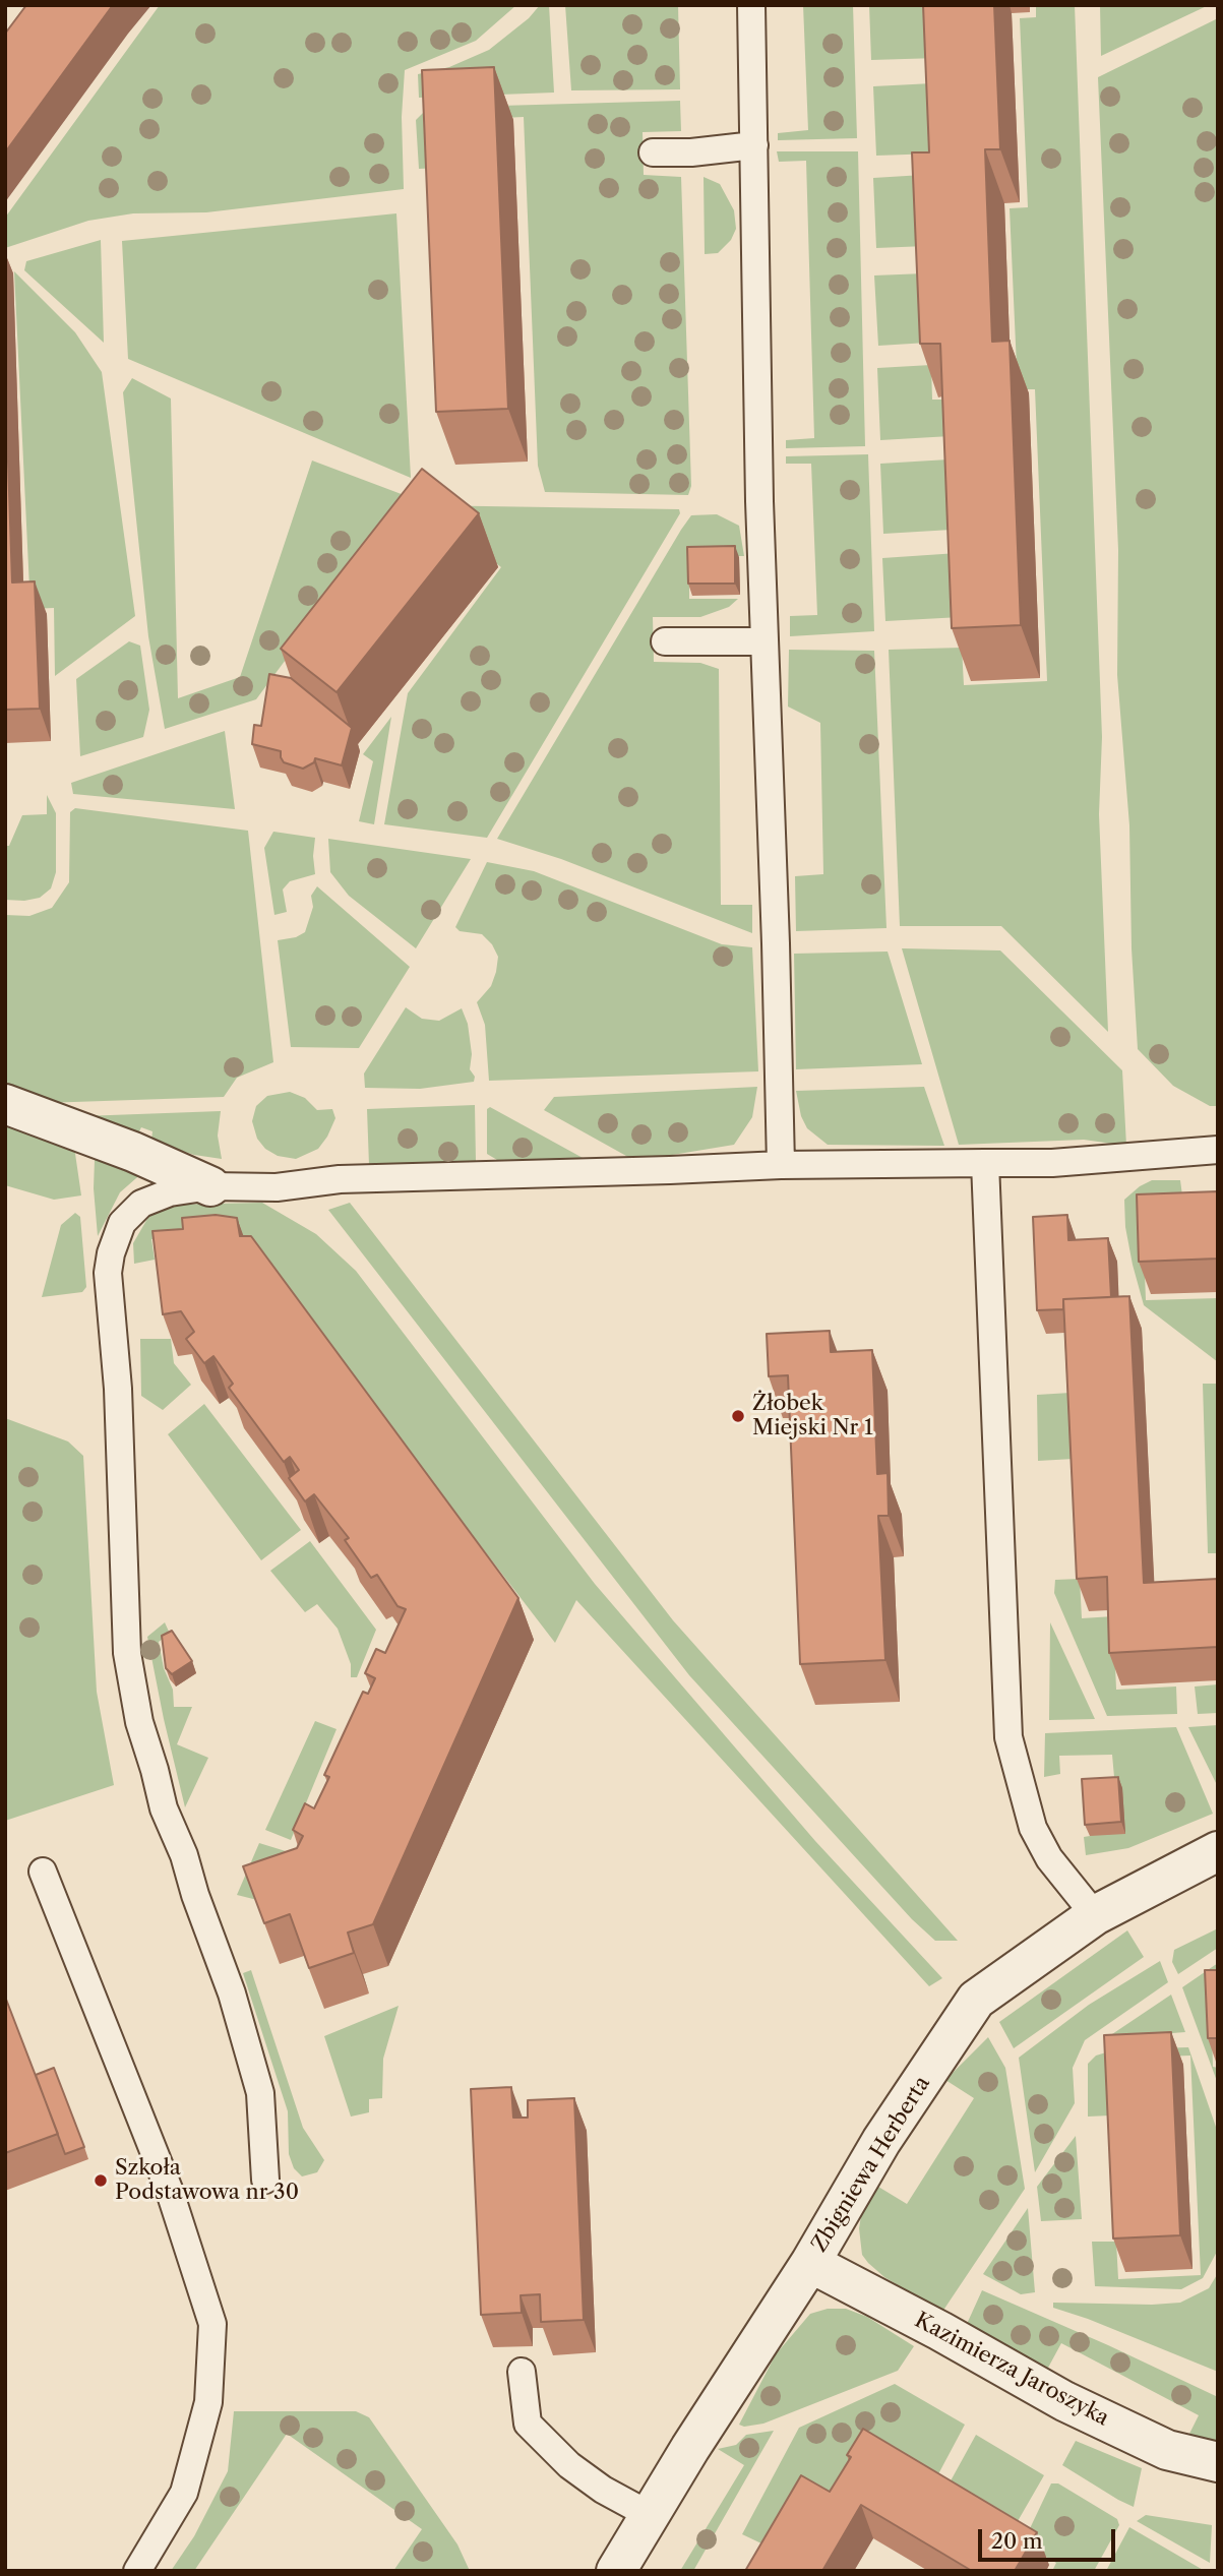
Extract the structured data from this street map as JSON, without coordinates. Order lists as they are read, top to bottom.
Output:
{
  "streets": {
    "street": ["Zbigniewa Herberta", "Kazimierza Jaroszyka"]
  },
  "crossings": [
    ["Zbigniewa Herberta", "Kazimierza Jaroszyka"]
  ],
  "places": ["Żłobek Miejski Nr 1", "Szkoła Podstawowa nr 30"],
  "scale_bar": "20 m"
}
